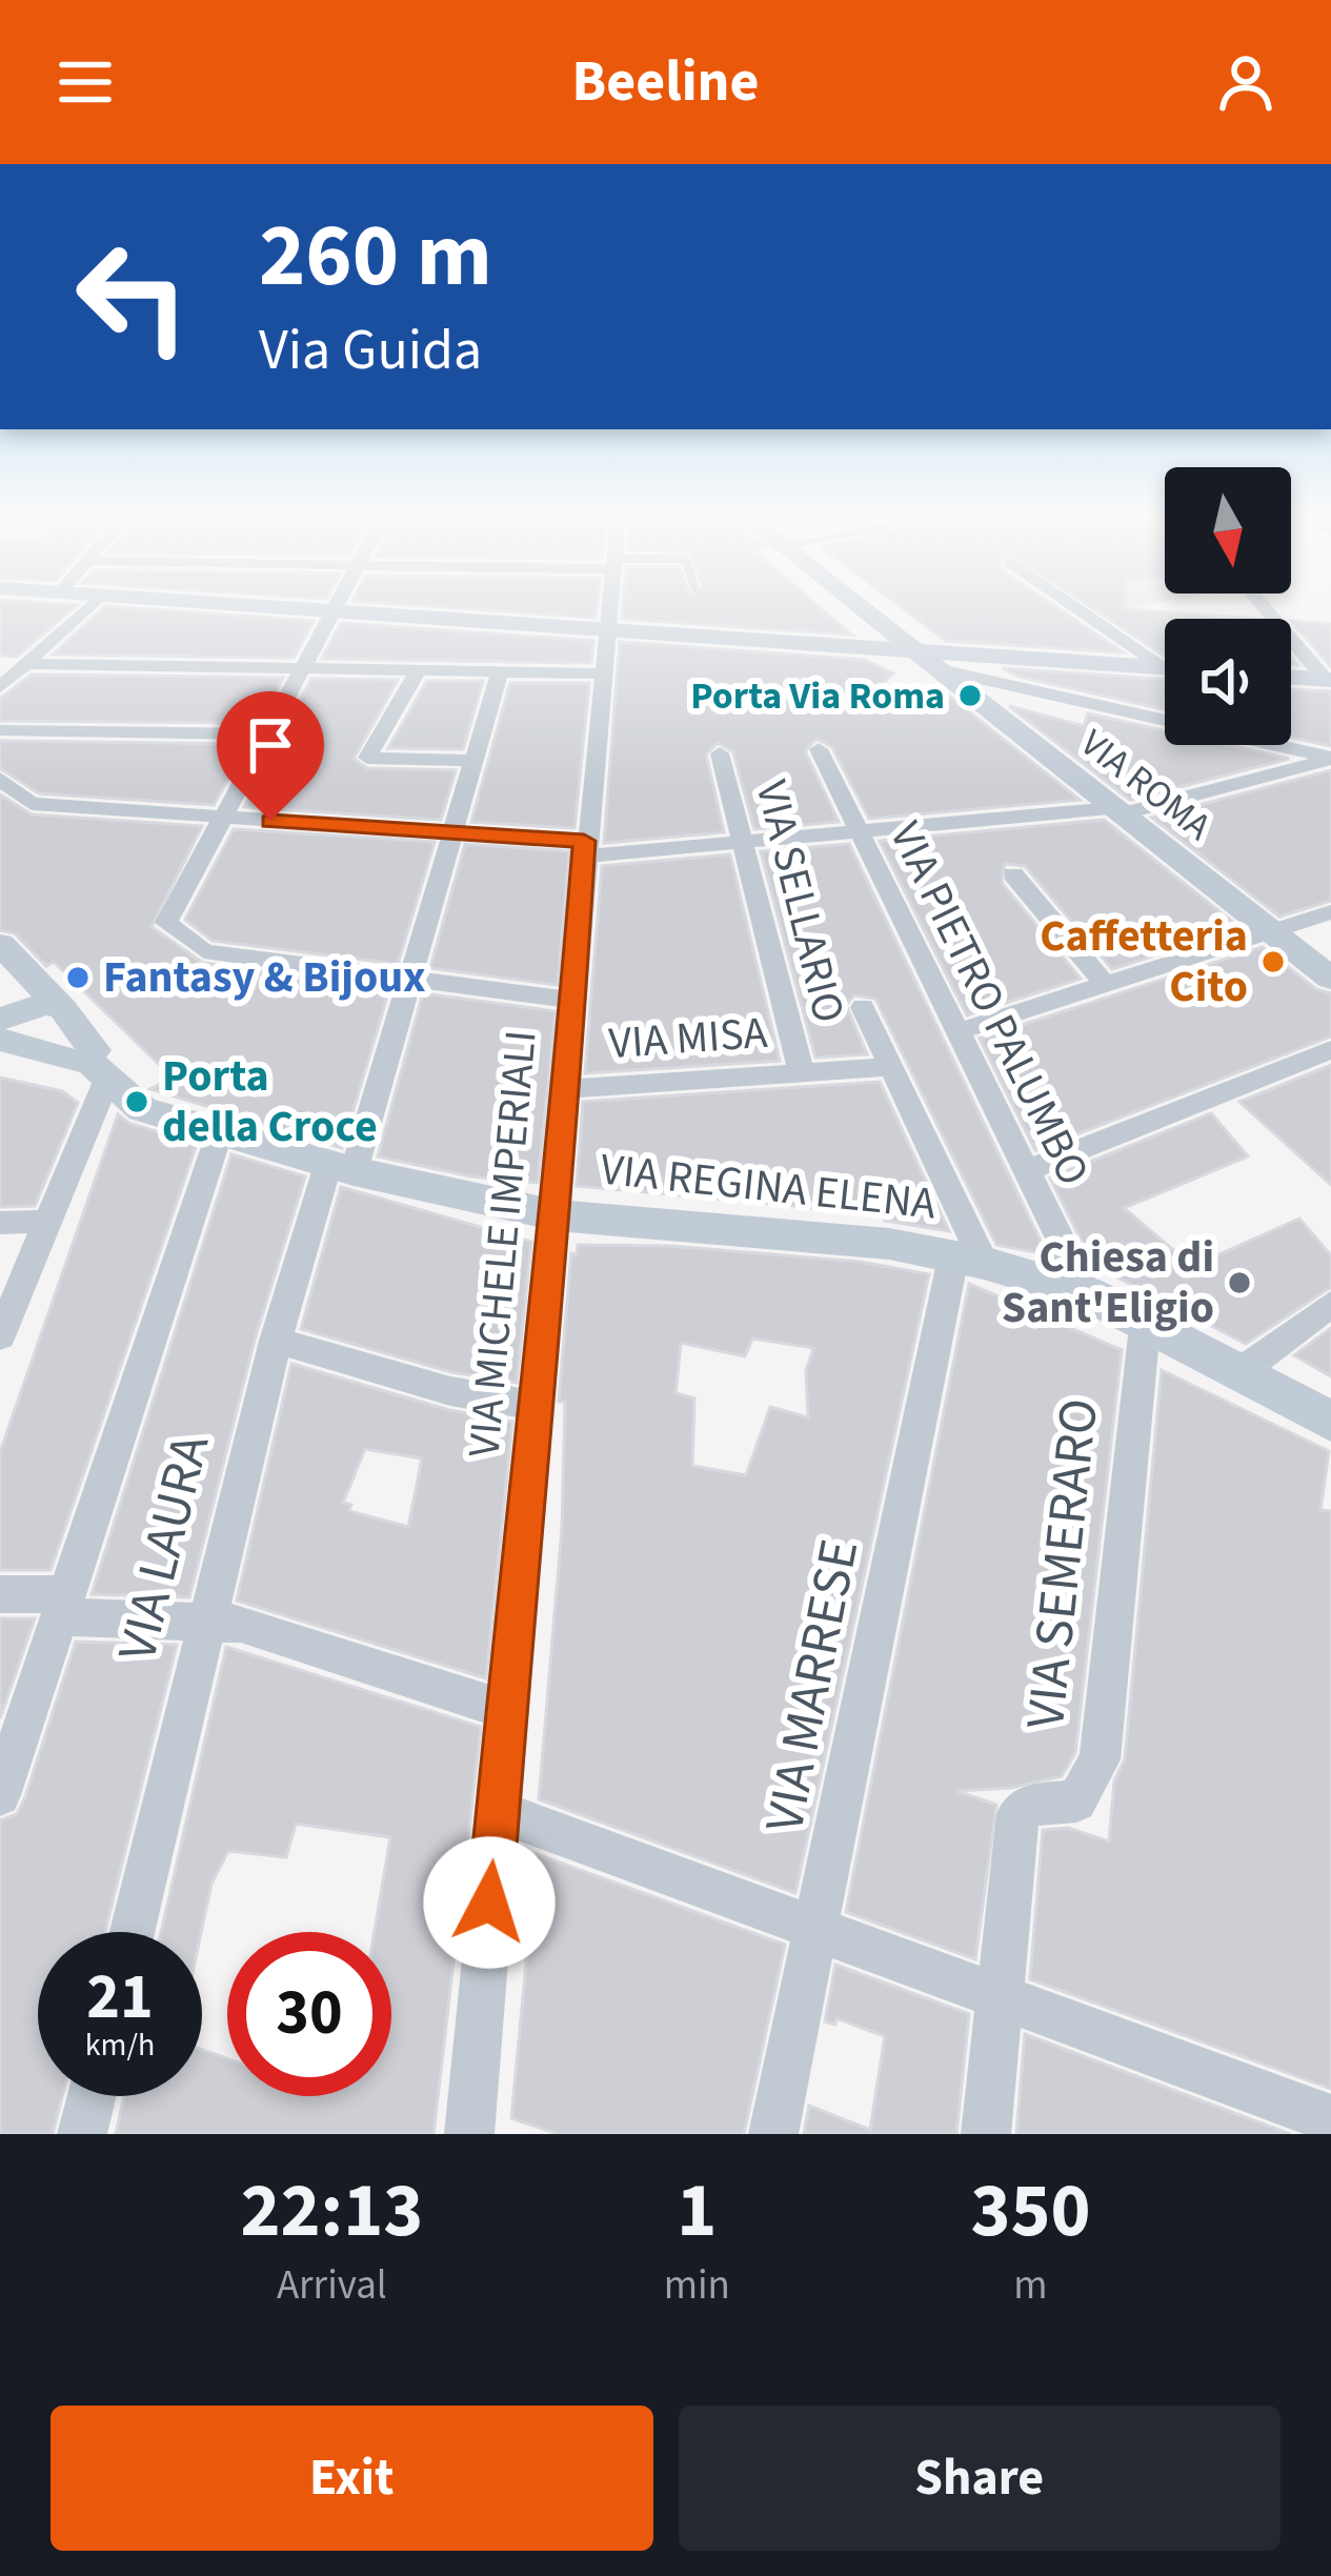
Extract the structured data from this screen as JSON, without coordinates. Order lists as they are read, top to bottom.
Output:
{
  "streets": {
    "street": [
      "VIA ROMA",
      "VIA SELLARIO",
      "VIA PIETRO PALUMBO",
      "VIA MISA",
      "VIA REGINA ELENA",
      "VIA MICHELE IMPERIALI",
      "VIA LAURA",
      "VIA SEMERARO",
      "VIA MARRESE"
    ]
  },
  "crossings": [
    ["VIA SELLARIO", "VIA MISA"],
    ["VIA PIETRO PALUMBO", "VIA REGINA ELENA"],
    ["VIA MISA", "VIA MICHELE IMPERIALI"],
    ["VIA REGINA ELENA", "VIA MICHELE IMPERIALI"],
    ["VIA REGINA ELENA", "VIA LAURA"],
    ["VIA REGINA ELENA", "VIA SEMERARO"],
    ["VIA REGINA ELENA", "VIA MARRESE"]
  ],
  "places": [
    "Porta Via Roma",
    "Caffetteria Cito",
    "Fantasy & Bijoux",
    "Porta della Croce",
    "Chiesa di Sant'Eligio"
  ],
  "north": "bottom",
  "page": {
    "header": "Beeline",
    "turn": ["260 m", "Via Guida"],
    "speed": "21 km/h",
    "limit": "30",
    "eta": [
      "22:13",
      "Arrival",
      "1",
      "min",
      "350",
      "m"
    ],
    "buttons": ["Exit", "Share"]
  }
}
